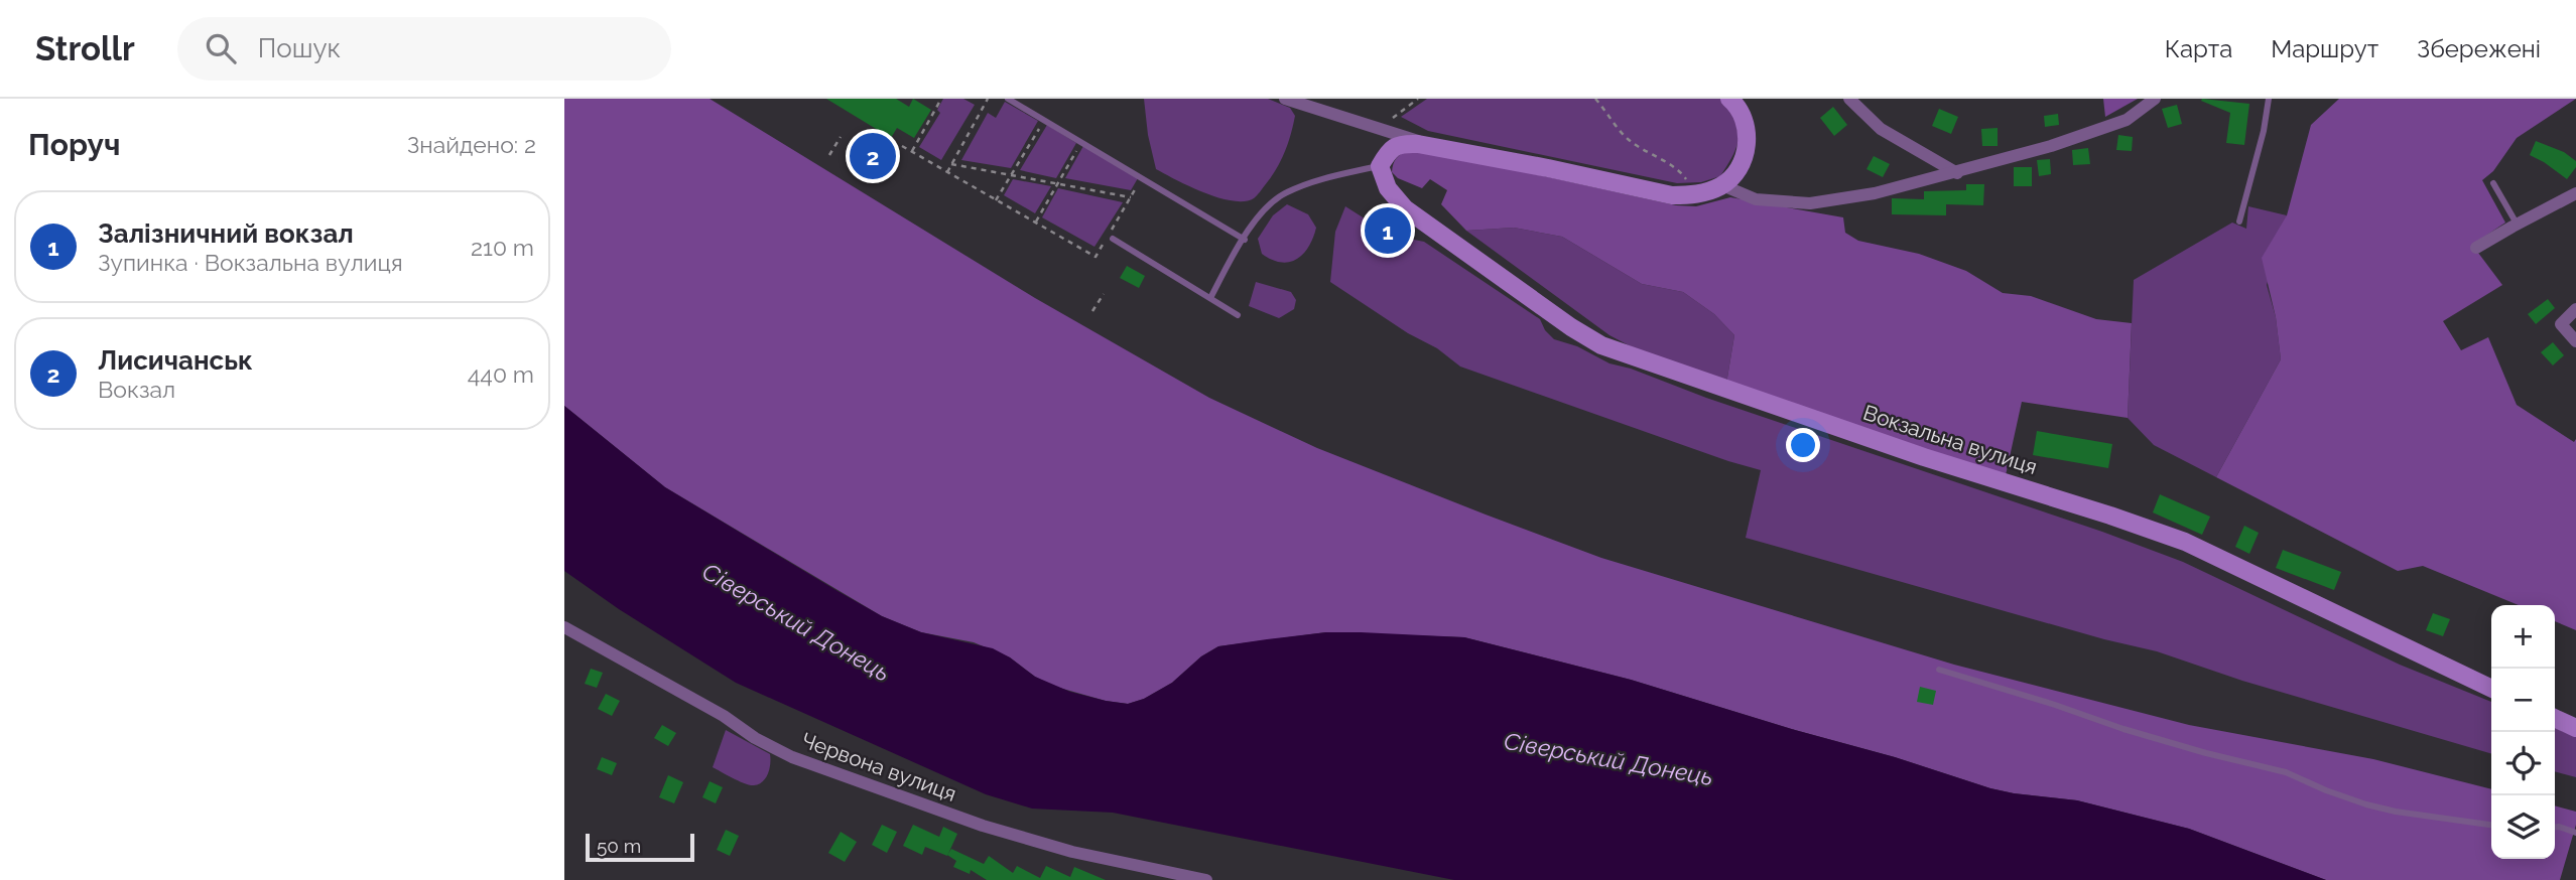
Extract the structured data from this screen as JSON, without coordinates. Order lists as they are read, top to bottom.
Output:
{
  "streets": {
    "main road": ["Вокзальна вулиця"],
    "street": ["Червона вулиця"]
  },
  "water": ["Сіверський Донець"],
  "scale_bar": "50 m",
  "page": {
    "header": "Strollr",
    "search": "Пошук",
    "nav": ["Карта", "Маршрут", "Збережені"],
    "heading": ["Поруч", "Знайдено: 2"],
    "pins": ["2", "1"],
    "list": [
      {
        "mark": "1",
        "name": "Залізничний вокзал",
        "note": "Зупинка · Вокзальна вулиця",
        "value": "210 m"
      },
      {
        "mark": "2",
        "name": "Лисичанськ",
        "note": "Вокзал",
        "value": "440 m"
      }
    ],
    "map_buttons": ["+", "−"],
    "scale": "50 m"
  }
}
